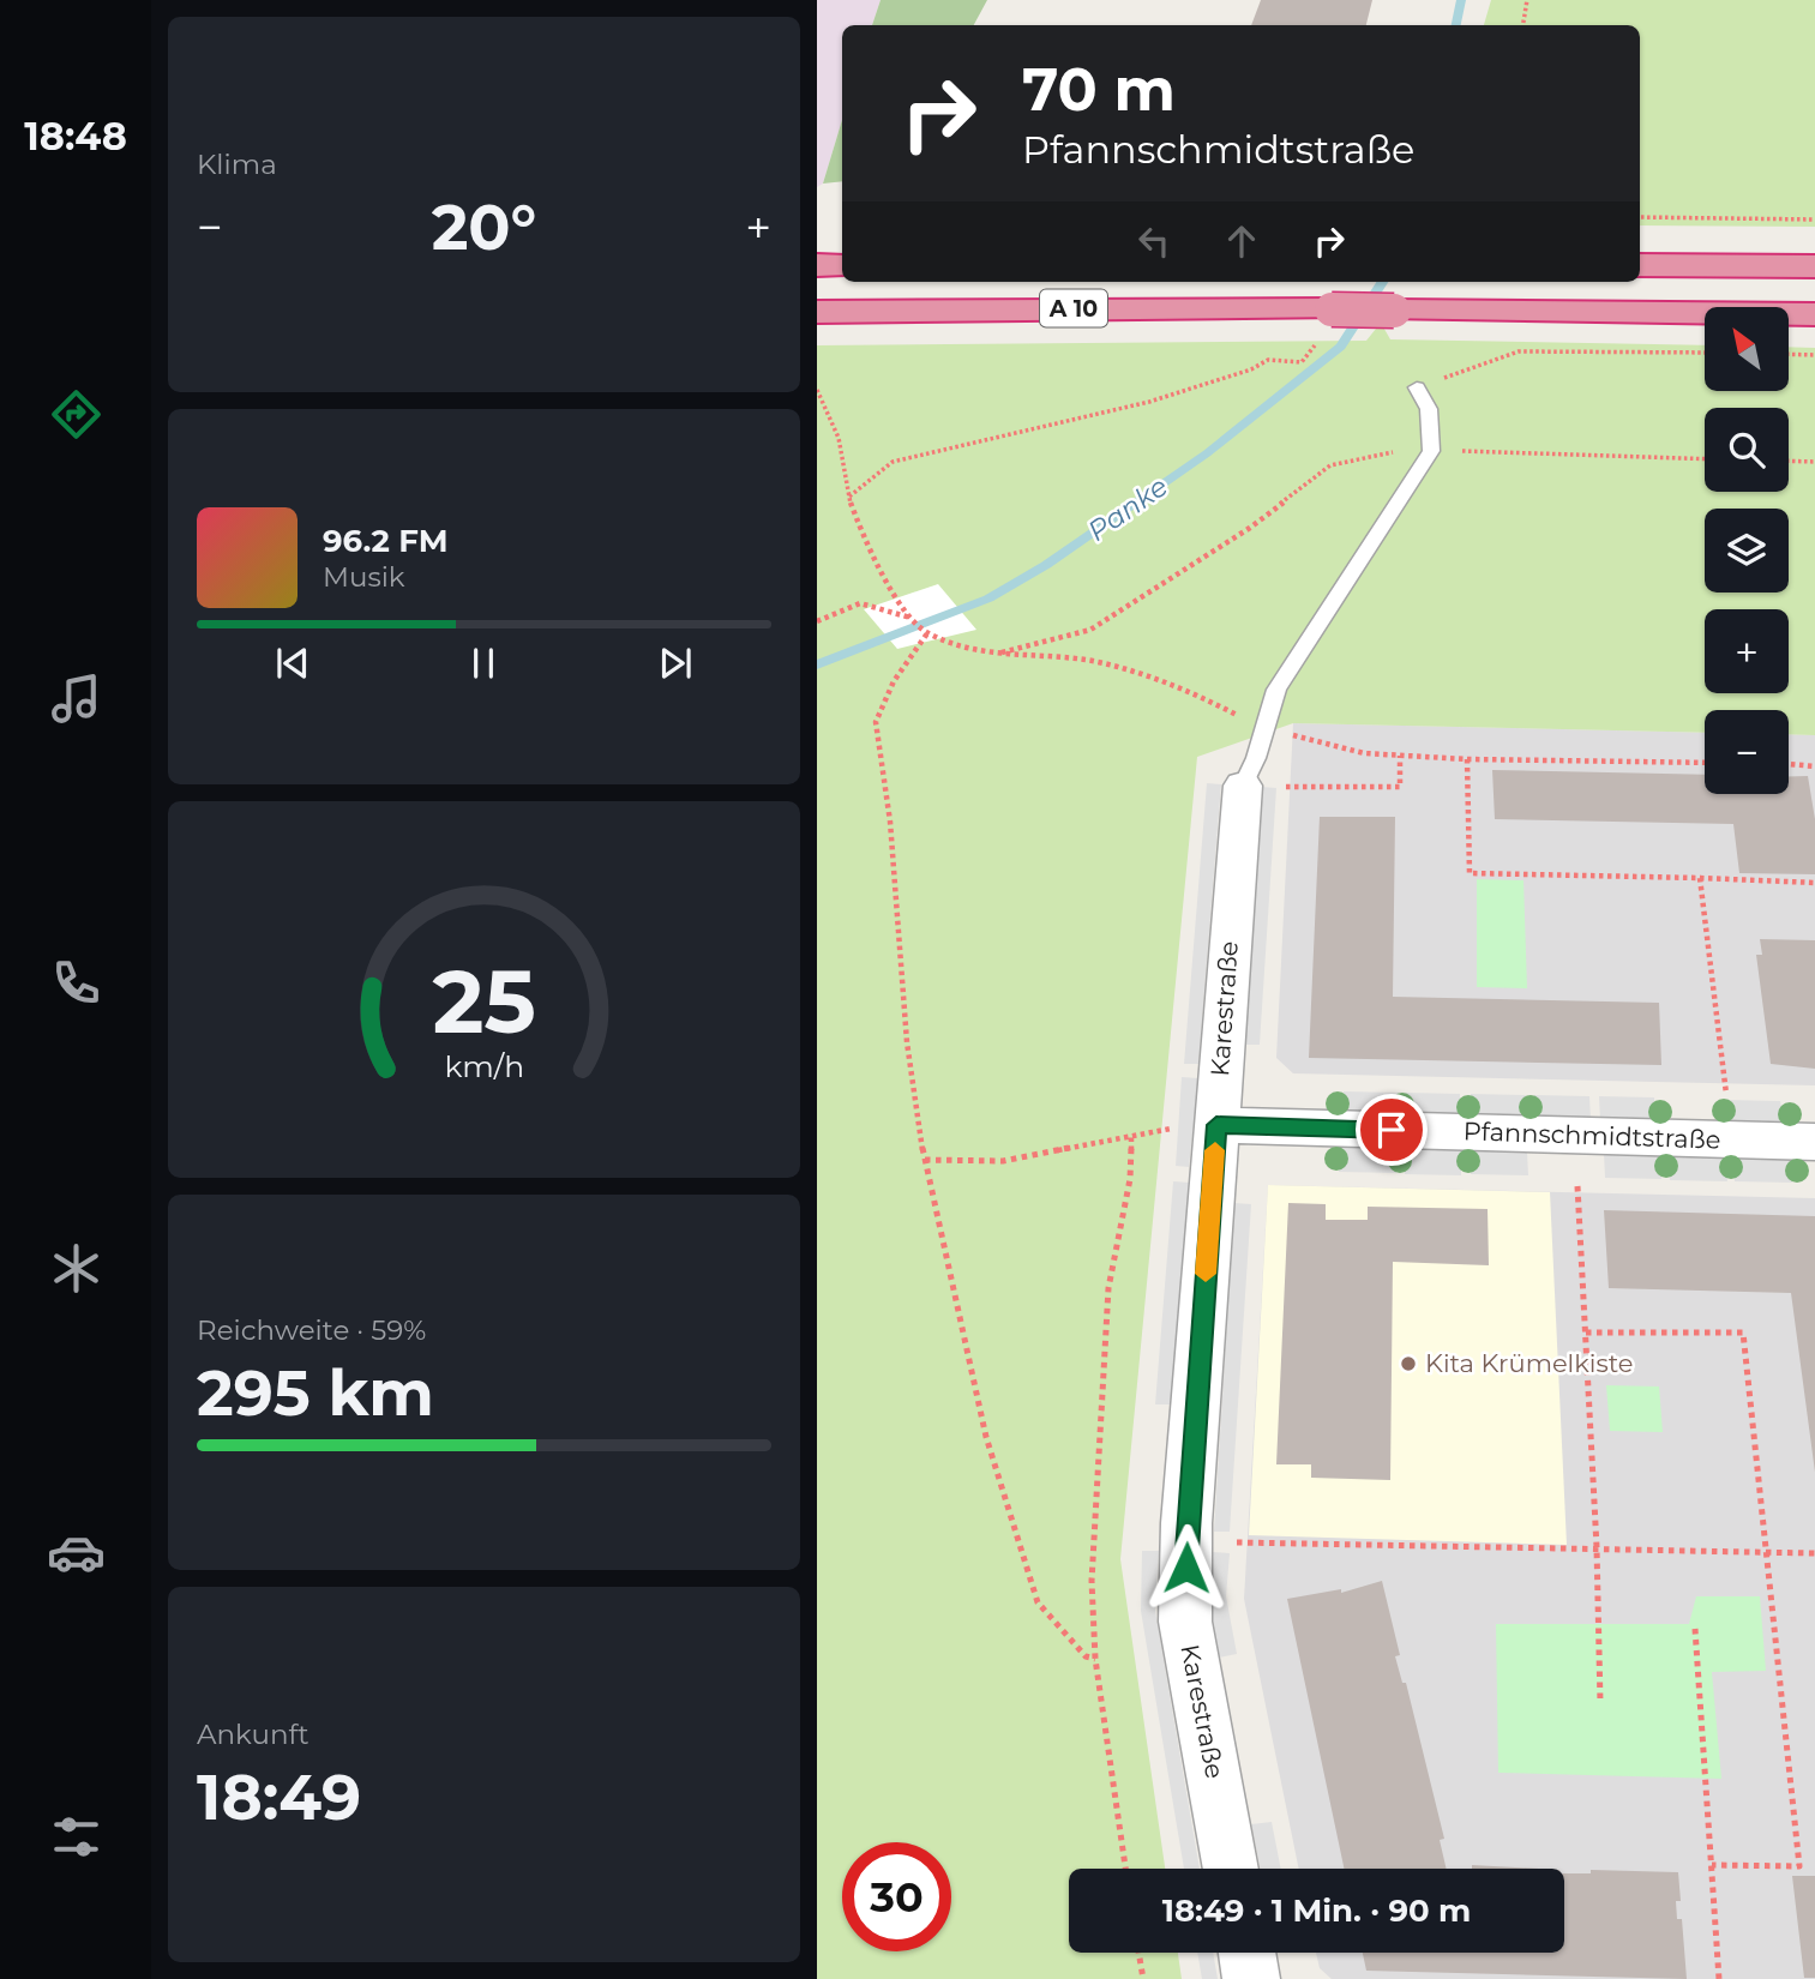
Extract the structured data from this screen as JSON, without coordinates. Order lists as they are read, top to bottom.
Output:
{
  "streets": {
    "highway": ["A 10"],
    "street": ["Karestraße", "Pfannschmidtstraße"]
  },
  "crossings": [
    ["Karestraße", "Pfannschmidtstraße"]
  ],
  "water": ["Panke"],
  "places": ["Kita Krümelkiste"],
  "north": "top left",
  "page": {
    "tabs": "18:48",
    "tile": [
      "Klima",
      ["Reichweite · 59%", "295 km"],
      ["Ankunft", "18:49"]
    ],
    "turn": ["70 m", "Pfannschmidtstraße"],
    "heat": ["−", "20°", "+"],
    "map_buttons": ["+", "−"],
    "song": ["96.2 FM", "Musik"],
    "limit": "30",
    "trip": "18:49 · 1 Min. · 90 m",
    "gauge": ["25", "km/h"]
  }
}
